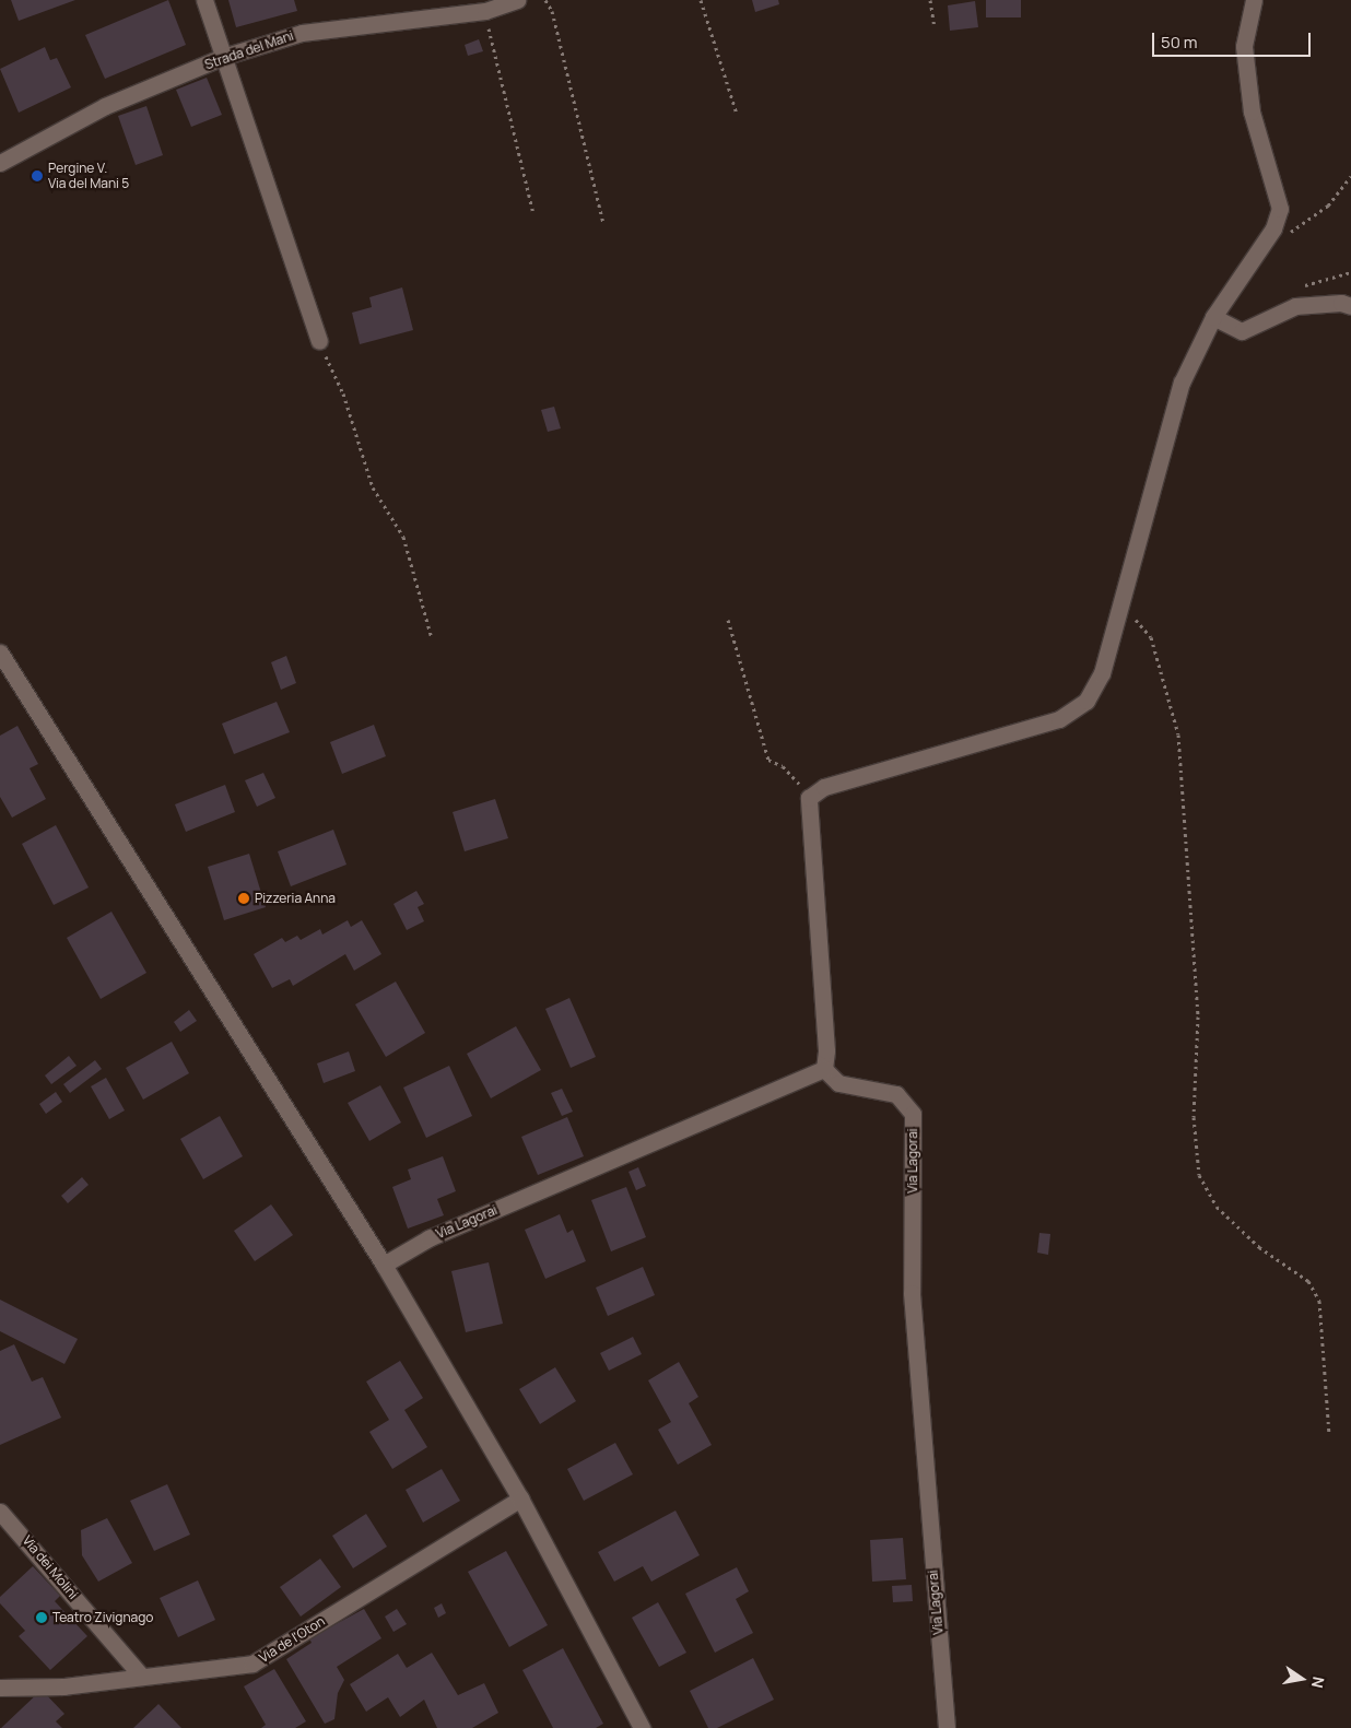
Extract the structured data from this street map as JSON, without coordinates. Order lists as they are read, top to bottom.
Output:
{
  "streets": {
    "street": [
      "Strada del Mani",
      "Via Lagorai",
      "Via dei Molini",
      "Via de l'Oton"
    ]
  },
  "crossings": [
    ["Via dei Molini", "Via de l'Oton"]
  ],
  "places": ["Pergine V. Via del Mani 5", "Pizzeria Anna", "Teatro Zivignago"],
  "scale_bar": "50 m",
  "north": "right"
}
